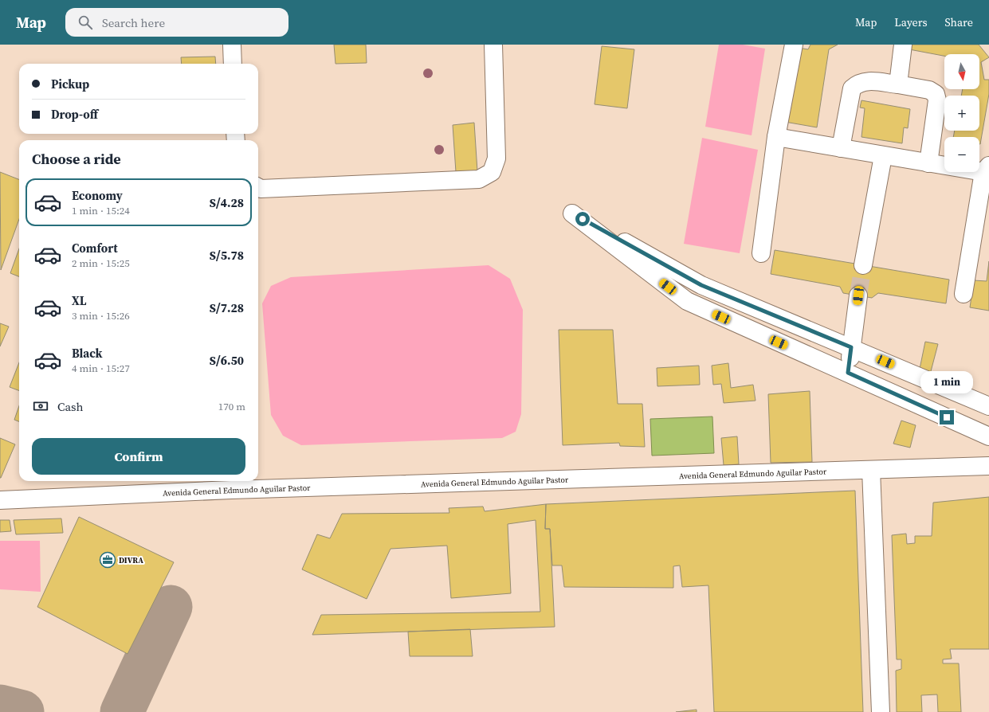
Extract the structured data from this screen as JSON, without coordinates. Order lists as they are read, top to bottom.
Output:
{
  "streets": {
    "street": ["Avenida General Edmundo Aguilar Pastor"]
  },
  "places": {
    "office": ["DIVRA"]
  },
  "north": "bottom",
  "page": {
    "header": "Map",
    "search": "Search here",
    "nav": ["Map", "Layers", "Share"],
    "map_buttons": ["+", "−"],
    "banner": ["Pickup", "Drop-off"],
    "heading": "Choose a ride",
    "list": [
      {
        "name": "Economy",
        "note": "1 min · 15:24",
        "value": "S/4.28"
      },
      {
        "name": "Comfort",
        "note": "2 min · 15:25",
        "value": "S/5.78"
      },
      {
        "name": "XL",
        "note": "3 min · 15:26",
        "value": "S/7.28"
      },
      {
        "name": "Black",
        "note": "4 min · 15:27",
        "value": "S/6.50"
      }
    ],
    "bubble": "1 min",
    "pay": ["Cash", "170 m"],
    "buttons": "Confirm"
  }
}
